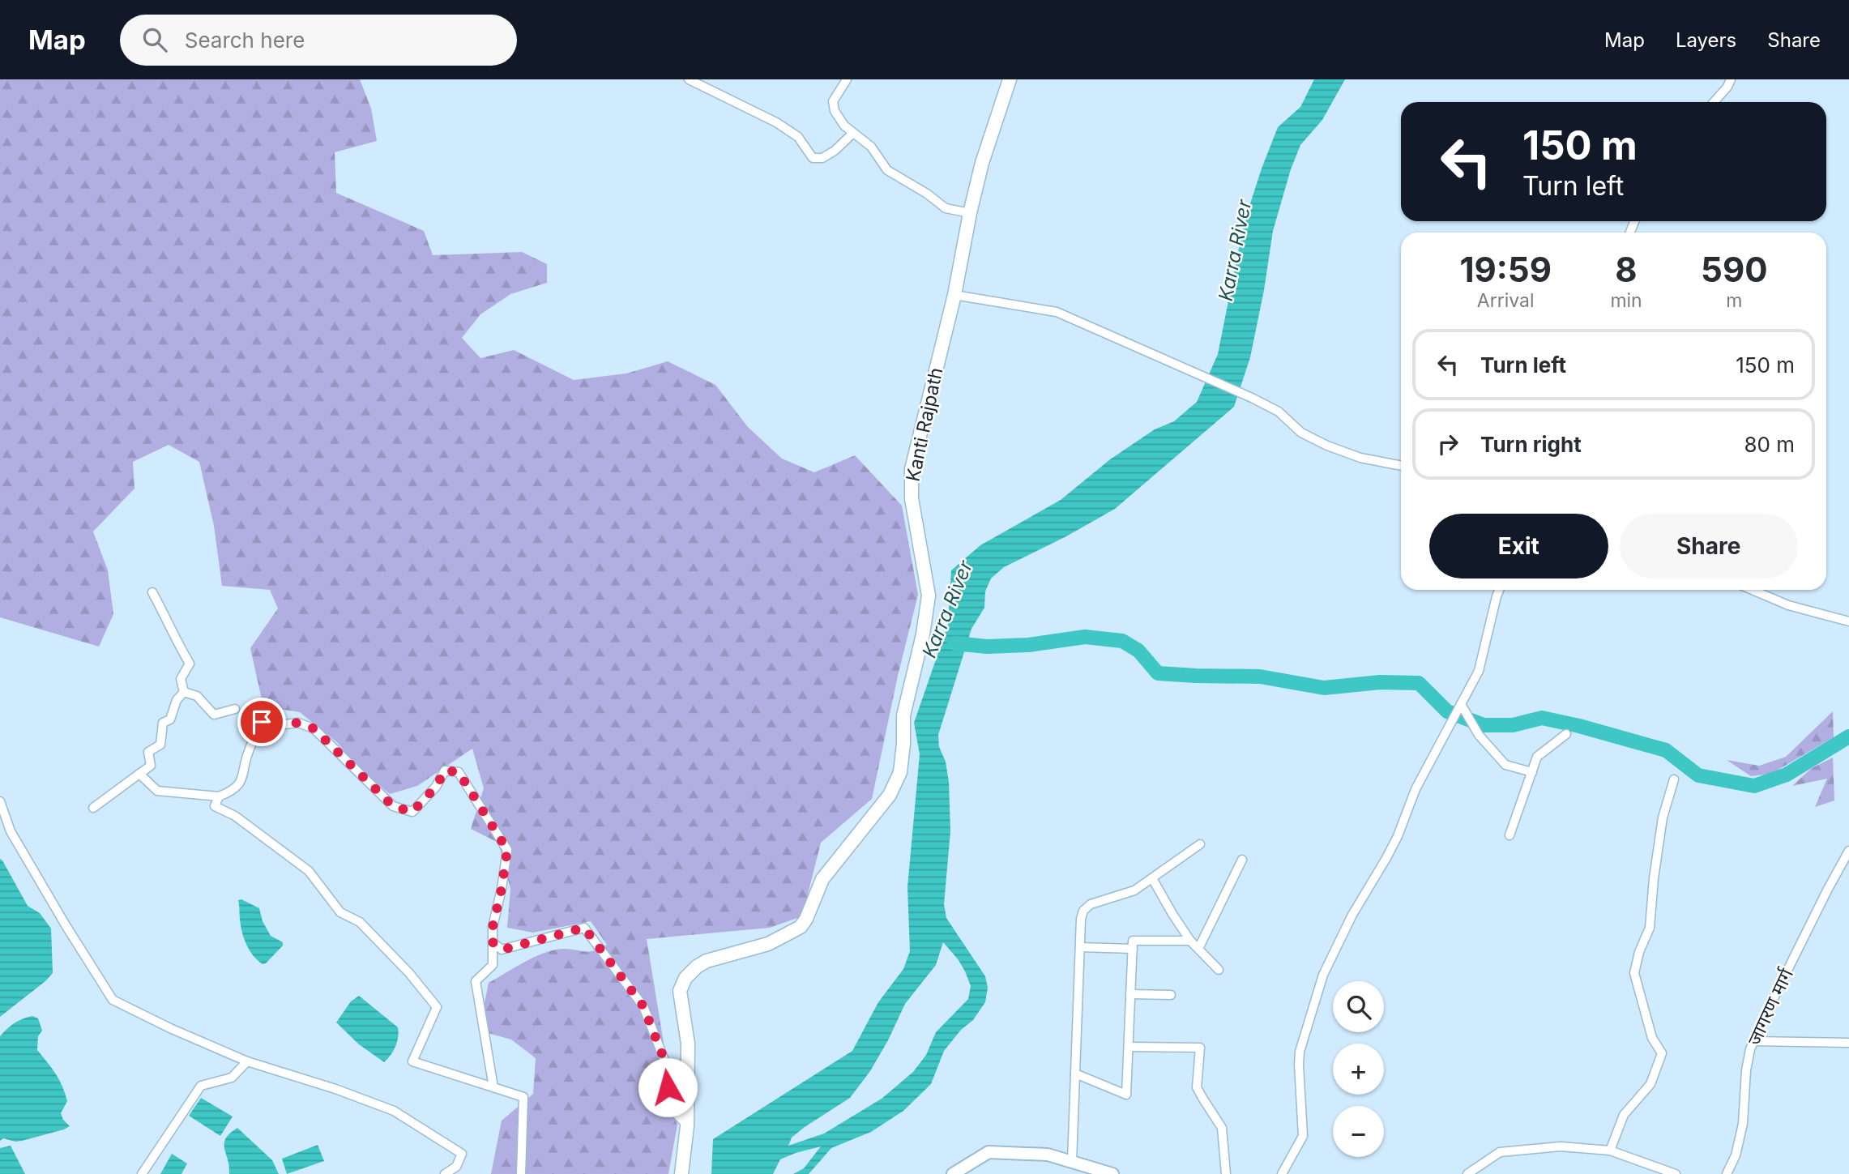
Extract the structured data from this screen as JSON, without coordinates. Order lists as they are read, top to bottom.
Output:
{
  "streets": {
    "main road": ["Kanti Rajpath"],
    "street": ["जागरण मार्ग"]
  },
  "water": ["Karra River"],
  "page": {
    "header": "Map",
    "search": "Search here",
    "nav": ["Map", "Layers", "Share"],
    "turn": ["150 m", "Turn left"],
    "eta": [
      "19:59",
      "Arrival",
      "8",
      "min",
      "590",
      "m"
    ],
    "list": [
      {
        "name": "Turn left",
        "value": "150 m"
      },
      {
        "name": "Turn right",
        "value": "80 m"
      }
    ],
    "buttons": ["Exit", "Share"],
    "map_buttons": ["+", "−"]
  }
}
